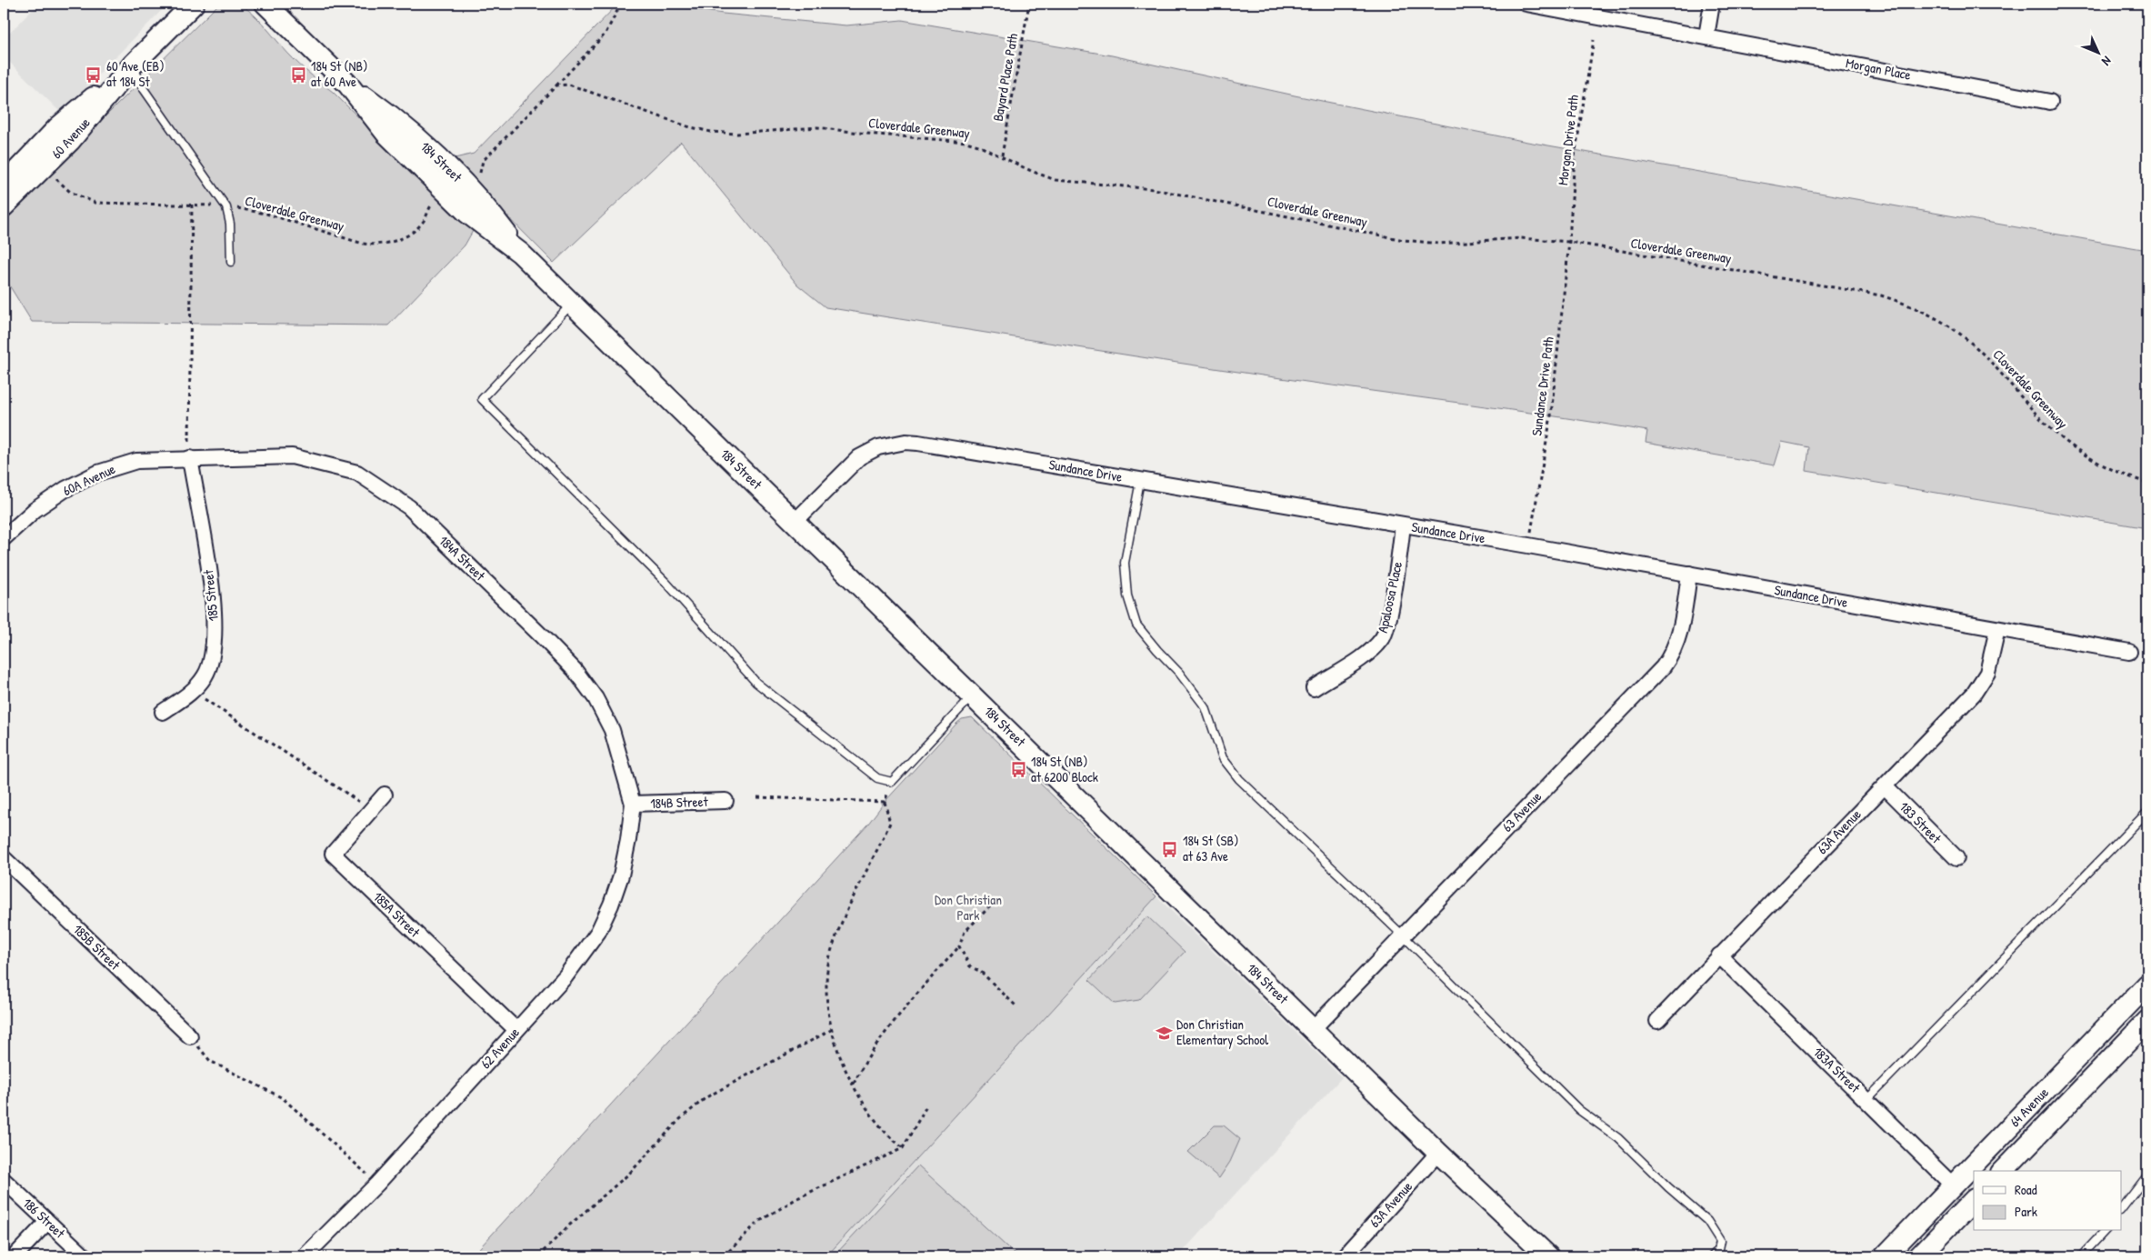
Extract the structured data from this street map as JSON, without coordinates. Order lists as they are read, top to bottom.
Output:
{
  "streets": {
    "main road": ["60 Avenue", "184 Street", "64 Avenue"],
    "street": [
      "Morgan Place",
      "Sundance Drive",
      "60A Avenue",
      "184A Street",
      "185 Street",
      "Apaloosa Place",
      "184B Street",
      "63 Avenue",
      "183 Street",
      "63A Avenue",
      "185A Street",
      "185B Street",
      "62 Avenue",
      "183A Street",
      "186 Street"
    ],
    "path": [
      "Bayard Place Path",
      "Cloverdale Greenway",
      "Morgan Drive Path",
      "Sundance Drive Path"
    ]
  },
  "crossings": [
    ["Bayard Place Path", "Cloverdale Greenway"],
    ["Cloverdale Greenway", "Morgan Drive Path"],
    ["Cloverdale Greenway", "Sundance Drive Path"],
    ["Morgan Drive Path", "Sundance Drive Path"],
    ["184 Street", "Sundance Drive"],
    ["184 Street", "63 Avenue"],
    ["184 Street", "63A Avenue"],
    ["Sundance Drive", "Apaloosa Place"],
    ["Sundance Drive", "63 Avenue"],
    ["Sundance Drive", "63A Avenue"],
    ["60A Avenue", "184A Street"],
    ["60A Avenue", "185 Street"],
    ["184A Street", "185 Street"],
    ["184A Street", "184B Street"],
    ["184A Street", "62 Avenue"],
    ["184B Street", "62 Avenue"],
    ["183 Street", "63A Avenue"],
    ["63A Avenue", "183A Street"],
    ["185A Street", "62 Avenue"],
    ["183A Street", "64 Avenue"]
  ],
  "parks": ["Don Christian Park"],
  "places": {
    "bus stop": [
      "60 Ave (EB) at 184 St",
      "184 St (NB) at 60 Ave",
      "184 St (NB) at 6200 Block",
      "184 St (SB) at 63 Ave"
    ],
    "school or university": ["Don Christian Elementary School"]
  },
  "legend": ["Road", "Park"],
  "north": "bottom right"
}
